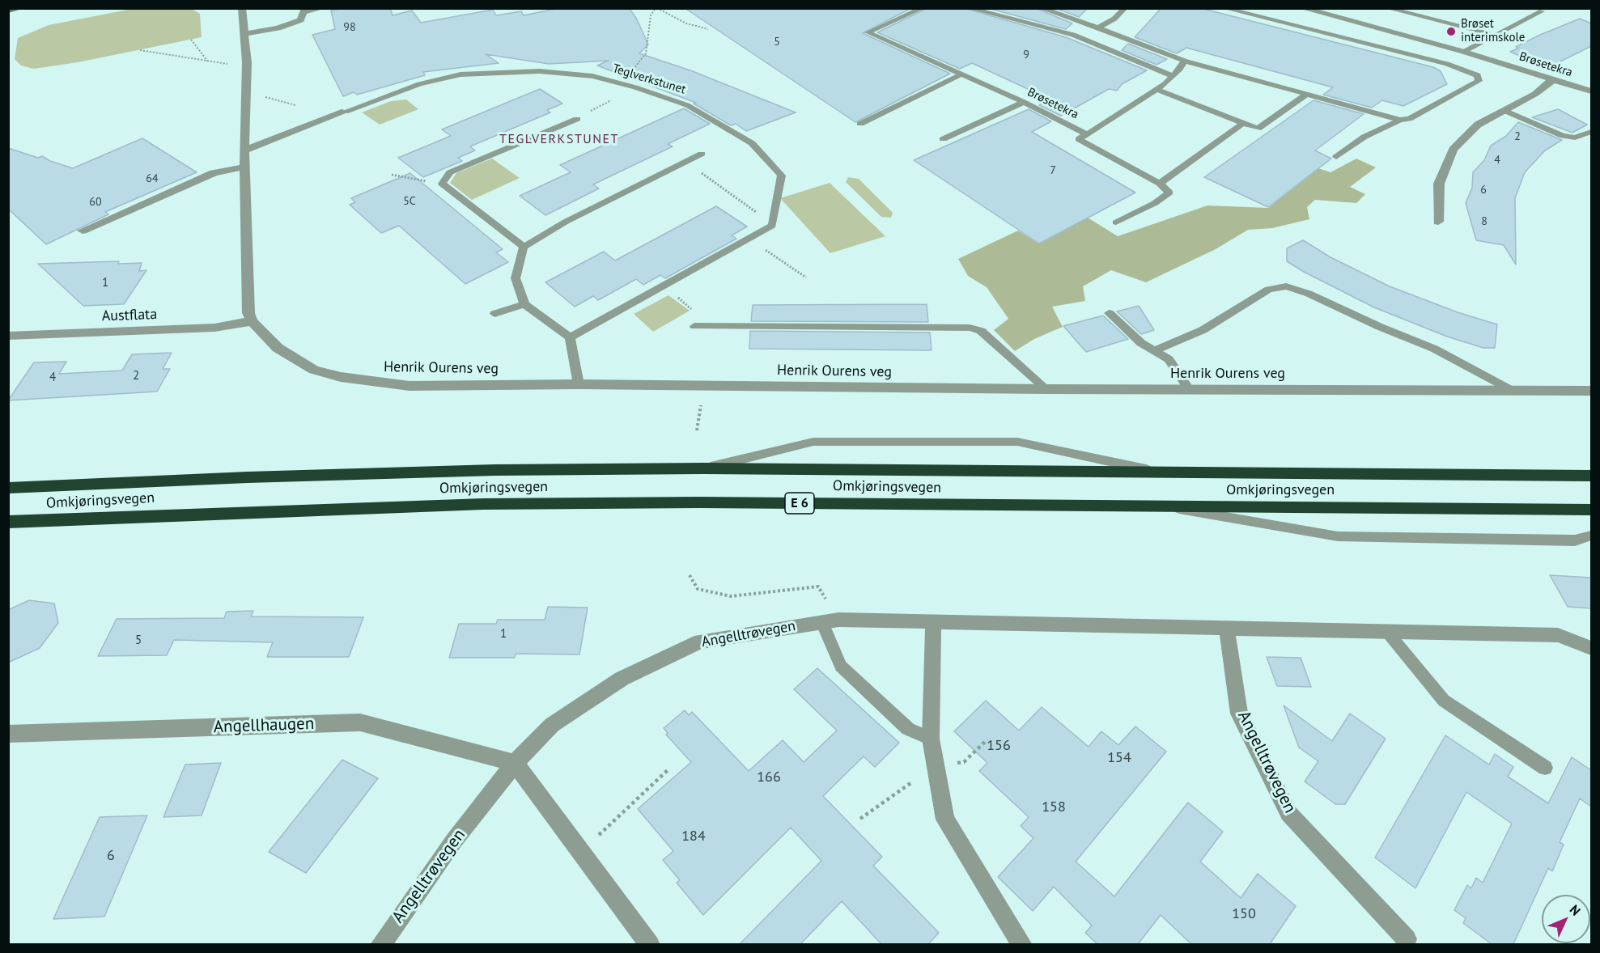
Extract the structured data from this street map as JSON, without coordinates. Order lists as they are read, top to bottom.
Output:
{
  "streets": {
    "highway": ["Omkjøringsvegen", "E 6"],
    "street": [
      "Brøsetekra",
      "Teglverkstunet",
      "Austflata",
      "Henrik Ourens veg",
      "Angelltrøvegen",
      "Angellhaugen"
    ]
  },
  "crossings": [
    ["Austflata", "Henrik Ourens veg"],
    ["Angelltrøvegen", "Angellhaugen"]
  ],
  "districts": ["TEGLVERKSTUNET"],
  "places": ["Brøset interimskole"],
  "house_numbers": [
    "98",
    "5",
    "9",
    "2",
    "4",
    "7",
    "64",
    "6",
    "5C",
    "60",
    "8",
    "1",
    "2",
    "4",
    "1",
    "5",
    "156",
    "154",
    "166",
    "158",
    "184",
    "6",
    "150"
  ],
  "north": "top right"
}
